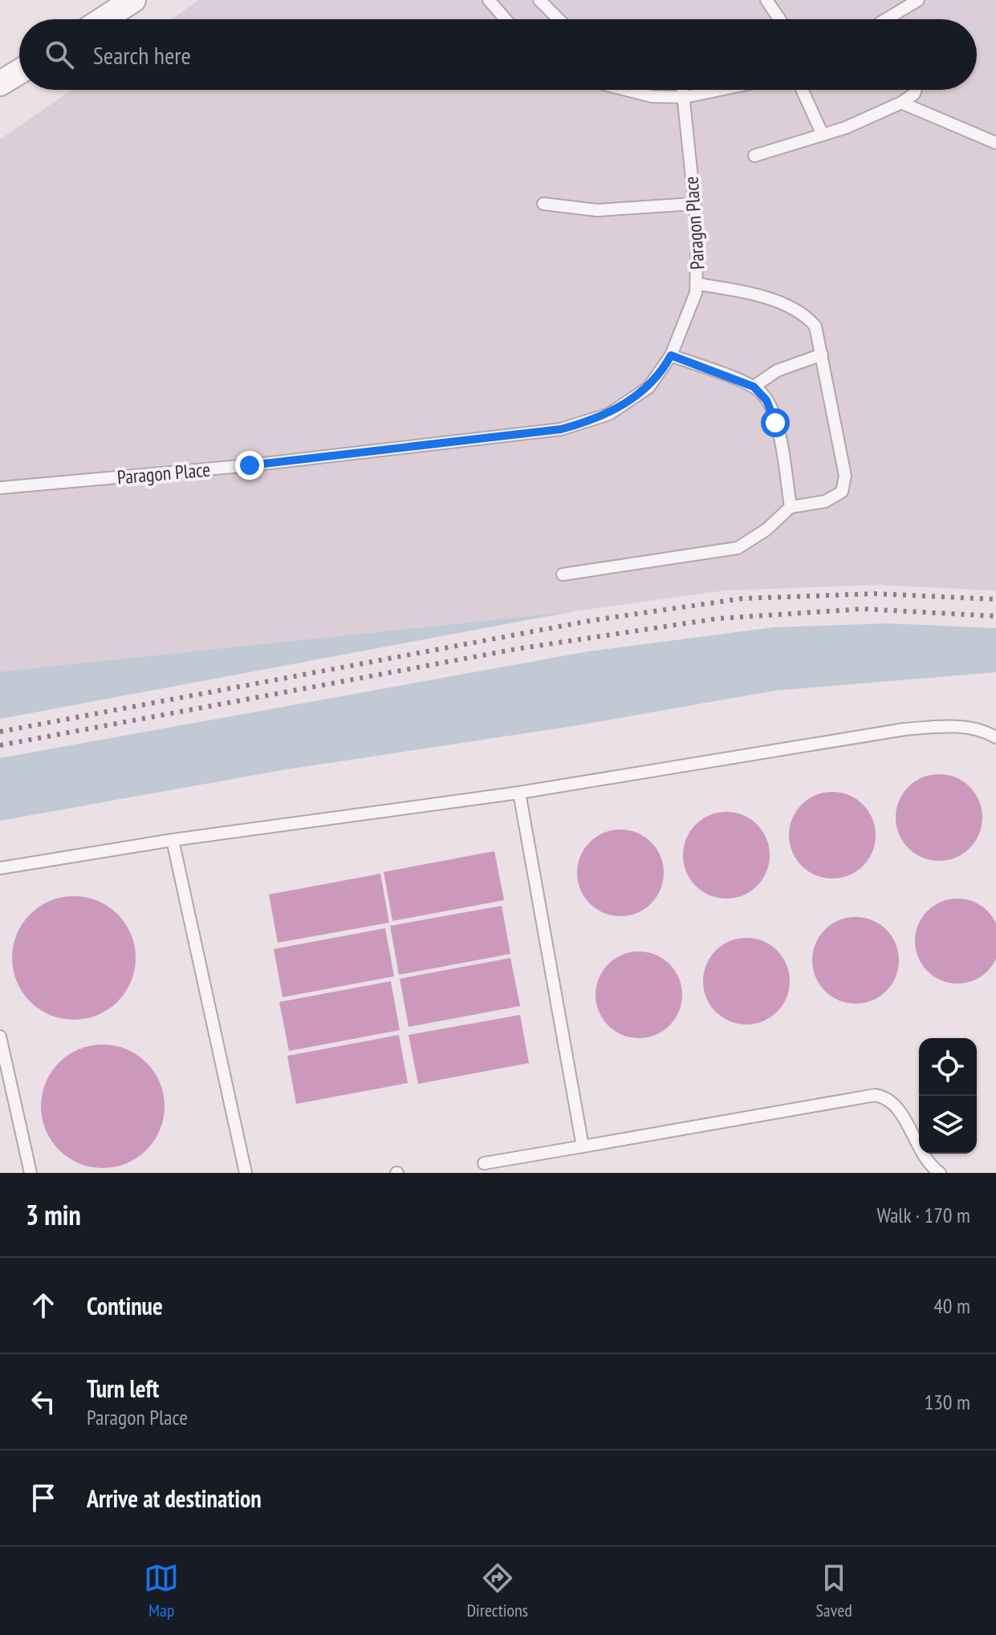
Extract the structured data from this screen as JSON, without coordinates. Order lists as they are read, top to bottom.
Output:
{
  "streets": {
    "lane": ["Paragon Place"]
  },
  "page": {
    "search": "Search here",
    "heading": ["3 min", "Walk · 170 m"],
    "list": [
      ["Continue", "40 m"],
      ["Turn left", "Paragon Place", "130 m"],
      "Arrive at destination"
    ],
    "nav": ["Map", "Directions", "Saved"]
  }
}
